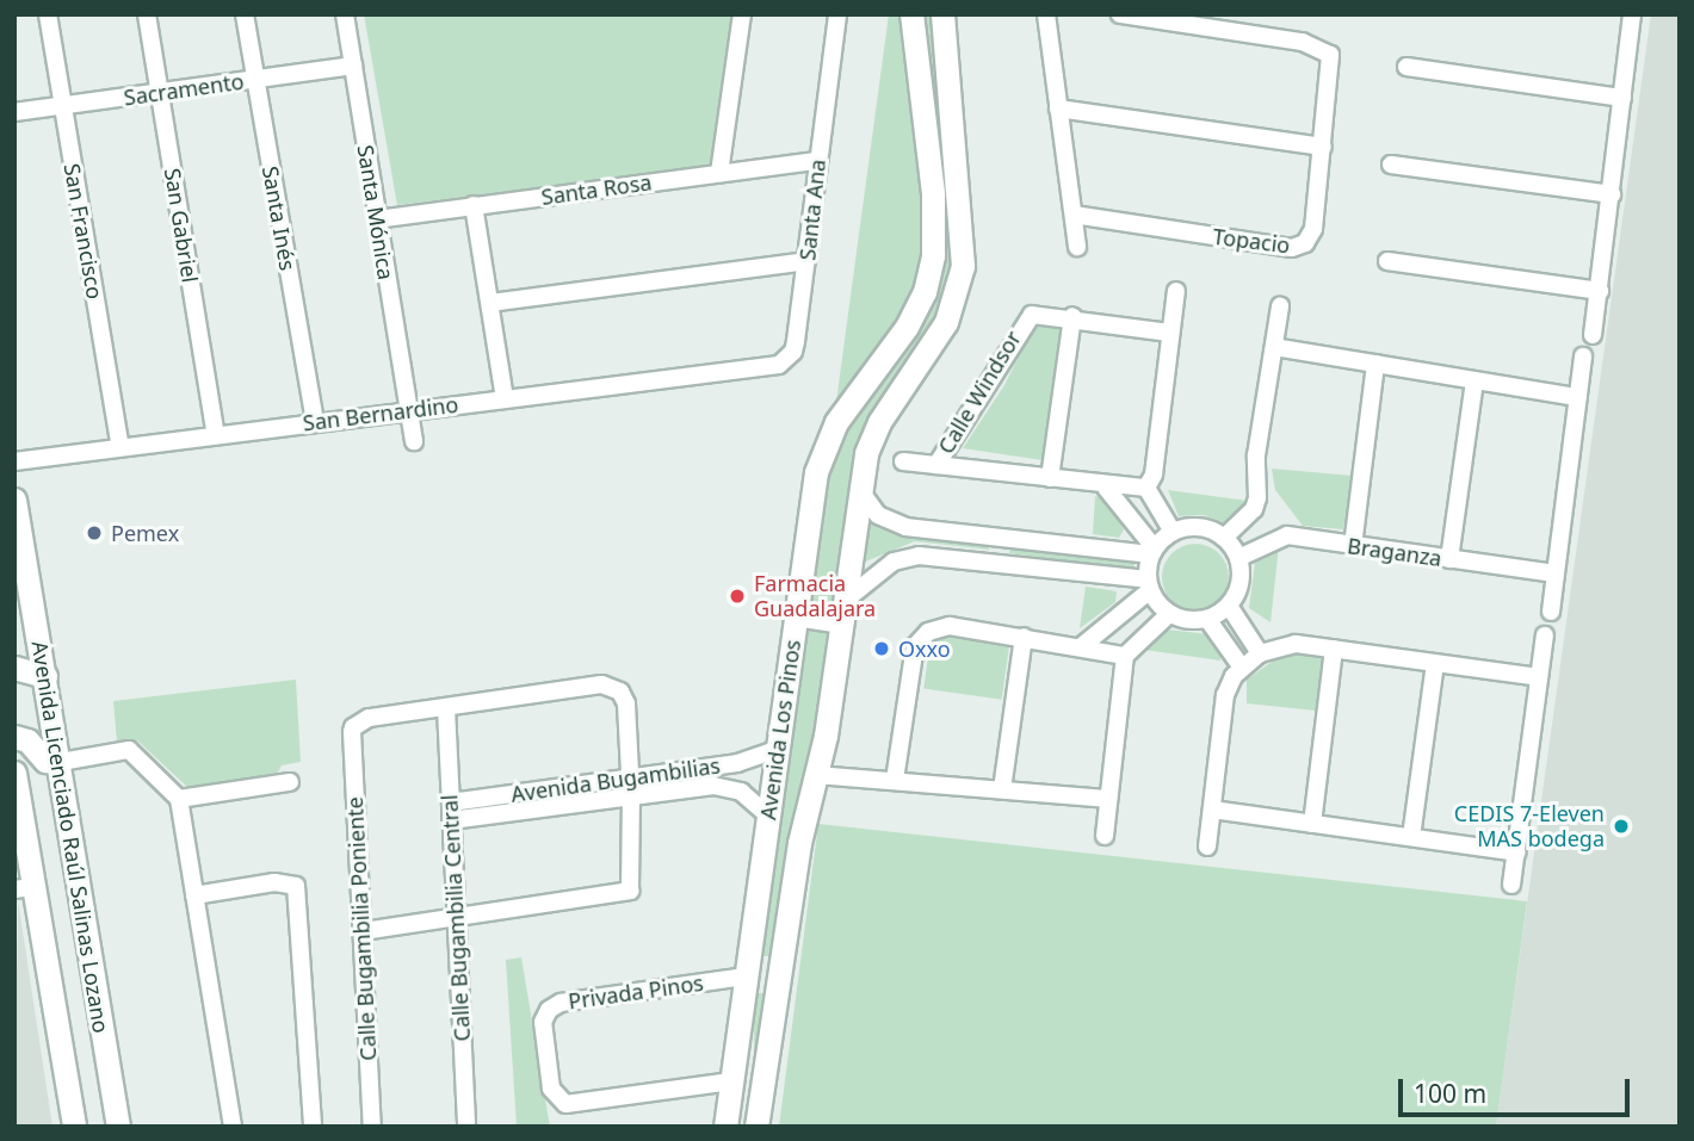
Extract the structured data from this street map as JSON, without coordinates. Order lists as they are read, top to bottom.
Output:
{
  "streets": {
    "street": [
      "Sacramento",
      "Santa Rosa",
      "Santa Ana",
      "Santa Mónica",
      "Santa Inés",
      "San Gabriel",
      "San Francisco",
      "Topacio",
      "Calle Windsor",
      "San Bernardino",
      "Braganza",
      "Avenida Los Pinos",
      "Avenida Bugambilias",
      "Avenida Licenciado Raúl Salinas Lozano",
      "Calle Bugambilia Central",
      "Calle Bugambilia Poniente",
      "Privada Pinos"
    ]
  },
  "crossings": [
    ["Sacramento", "Santa Mónica"],
    ["Sacramento", "Santa Inés"],
    ["Sacramento", "San Gabriel"],
    ["Sacramento", "San Francisco"],
    ["Santa Rosa", "Santa Ana"],
    ["Santa Rosa", "Santa Mónica"],
    ["Santa Ana", "San Bernardino"],
    ["Santa Mónica", "San Bernardino"],
    ["Santa Inés", "San Bernardino"],
    ["San Gabriel", "San Bernardino"],
    ["San Francisco", "San Bernardino"],
    ["Avenida Los Pinos", "Avenida Bugambilias"],
    ["Avenida Los Pinos", "Privada Pinos"],
    ["Avenida Bugambilias", "Calle Bugambilia Central"],
    ["Calle Bugambilia Central", "Calle Bugambilia Poniente"]
  ],
  "places": [
    "Pemex",
    "Farmacia Guadalajara",
    "Oxxo",
    "CEDIS 7-Eleven MAS bodega"
  ],
  "scale_bar": "100 m"
}
